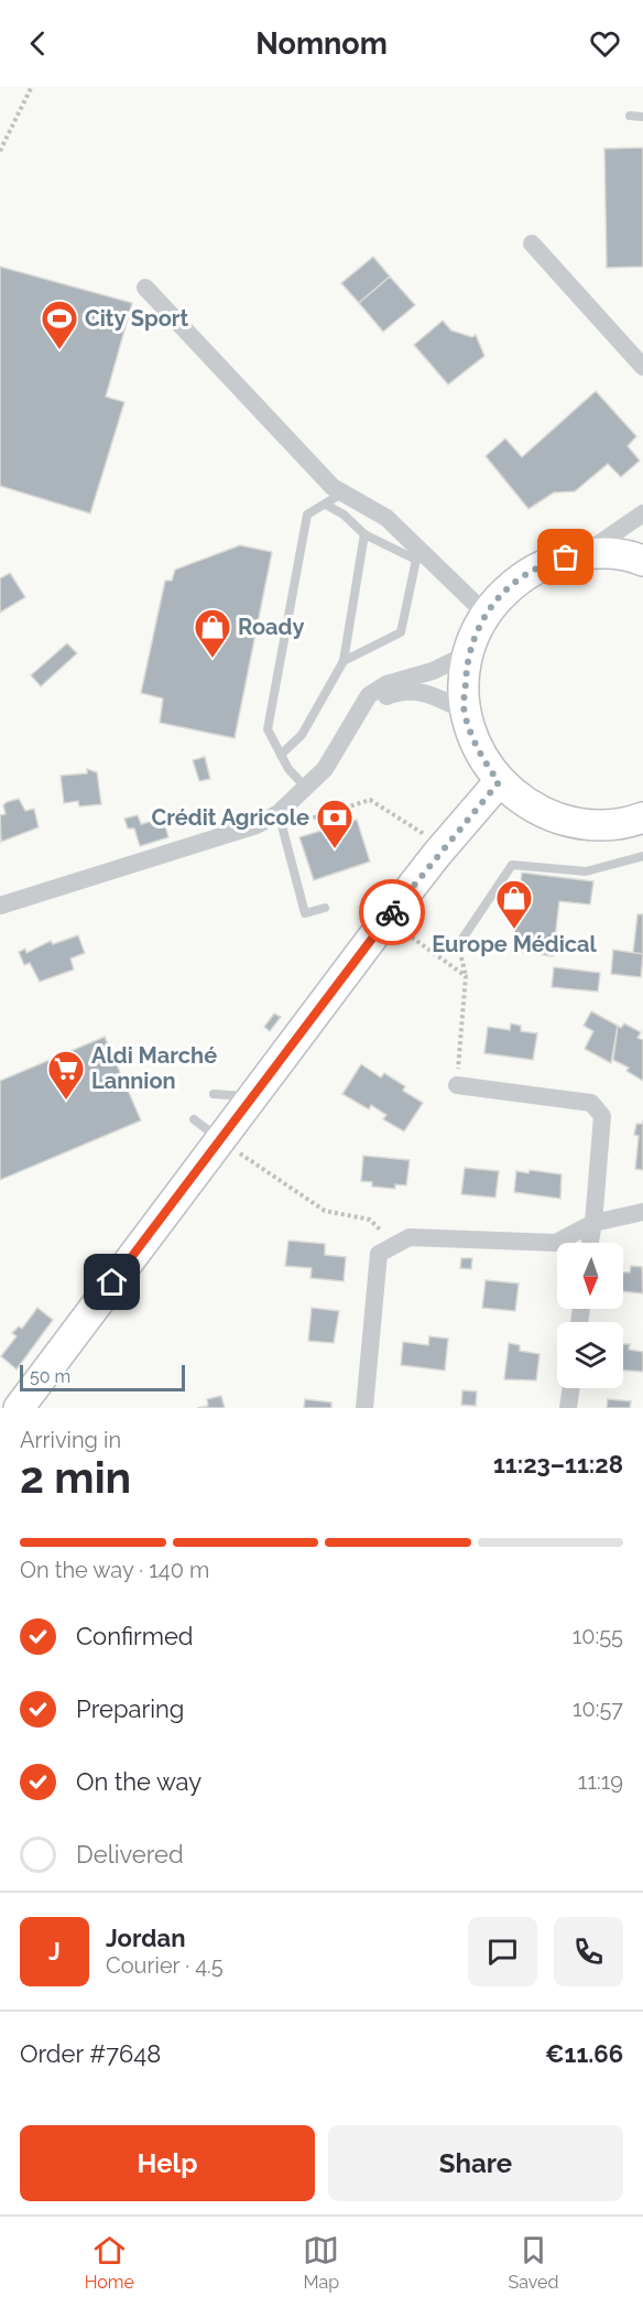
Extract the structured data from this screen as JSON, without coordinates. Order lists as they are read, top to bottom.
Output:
{
  "places": {
    "sports": ["City Sport"],
    "shop": ["Roady", "Europe Médical"],
    "bank": ["Crédit Agricole"],
    "supermarket": ["Aldi Marché Lannion"]
  },
  "scale_bar": "50 m",
  "north": "bottom",
  "page": {
    "header": "Nomnom",
    "scale": "50 m",
    "heading": ["2 min", "Arriving in", "11:23–11:28"],
    "panel": [
      "Jordan",
      "Courier · 4.5",
      "Order #7648",
      "€11.66"
    ],
    "bar": "On the way · 140 m",
    "list": [
      ["Confirmed", "10:55"],
      ["Preparing", "10:57"],
      ["On the way", "11:19"],
      "Delivered"
    ],
    "round": "J",
    "buttons": ["Help", "Share"],
    "tabs": ["Home", "Map", "Saved"]
  }
}
